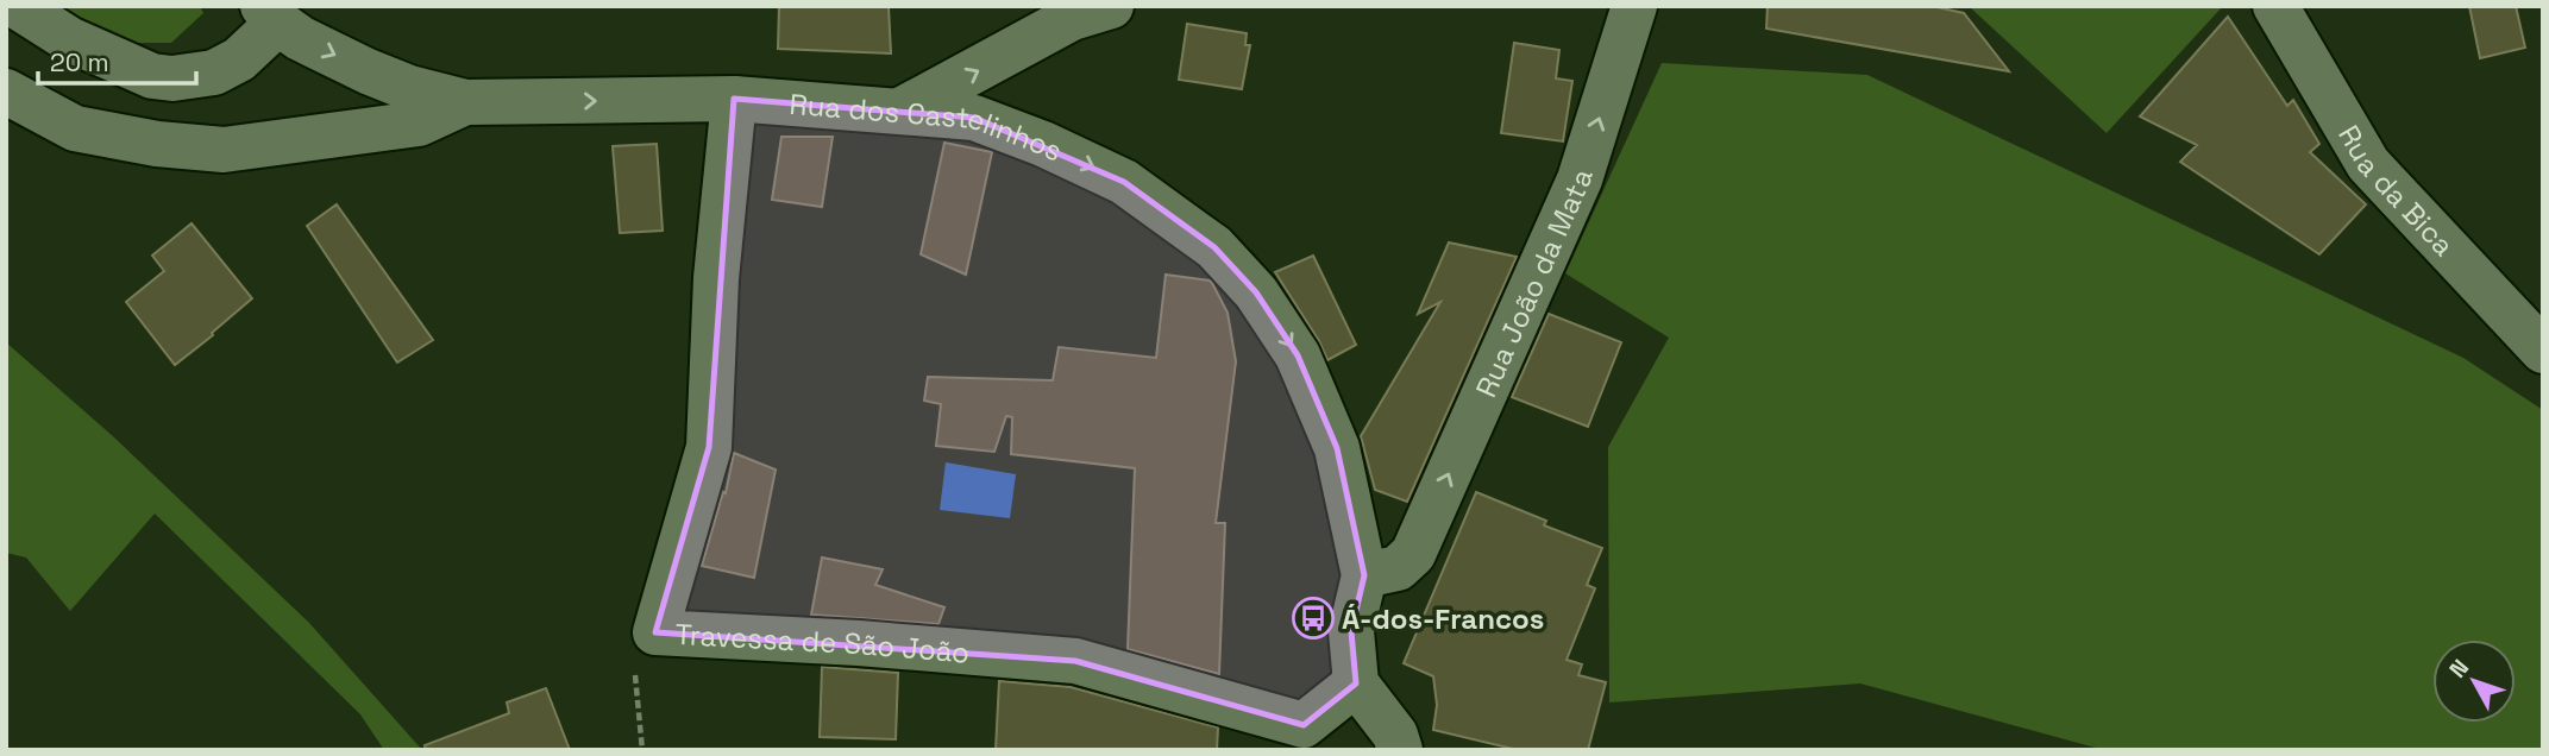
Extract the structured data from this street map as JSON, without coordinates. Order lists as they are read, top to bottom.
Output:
{
  "streets": {
    "street": [
      "Rua dos Castelinhos",
      "Rua da Bica",
      "Rua João da Mata",
      "Travessa de São João"
    ]
  },
  "crossings": [
    ["Rua dos Castelinhos", "Rua João da Mata"],
    ["Rua dos Castelinhos", "Travessa de São João"]
  ],
  "one_way": ["Rua dos Castelinhos", "Rua João da Mata"],
  "places": {
    "bus stop": ["Á-dos-Francos"]
  },
  "scale_bar": "20 m",
  "north": "top left"
}
